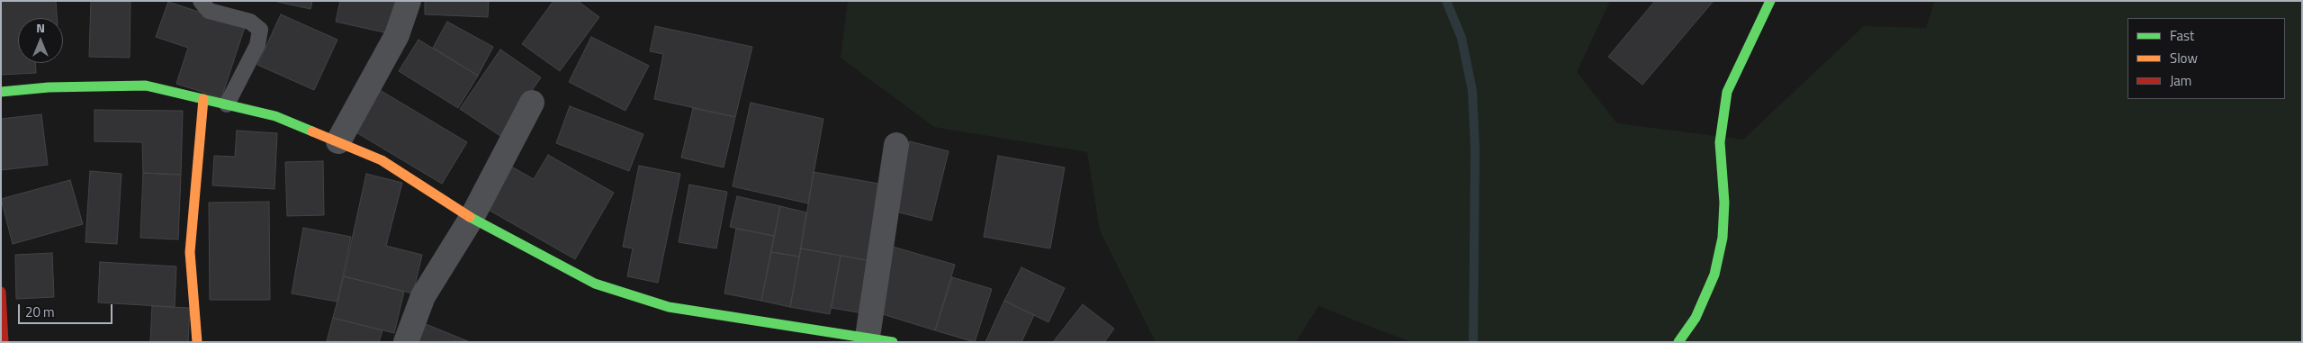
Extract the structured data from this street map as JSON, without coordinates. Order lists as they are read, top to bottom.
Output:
{
  "legend": ["Fast", "Slow", "Jam"],
  "scale_bar": "20 m",
  "north": "top"
}
